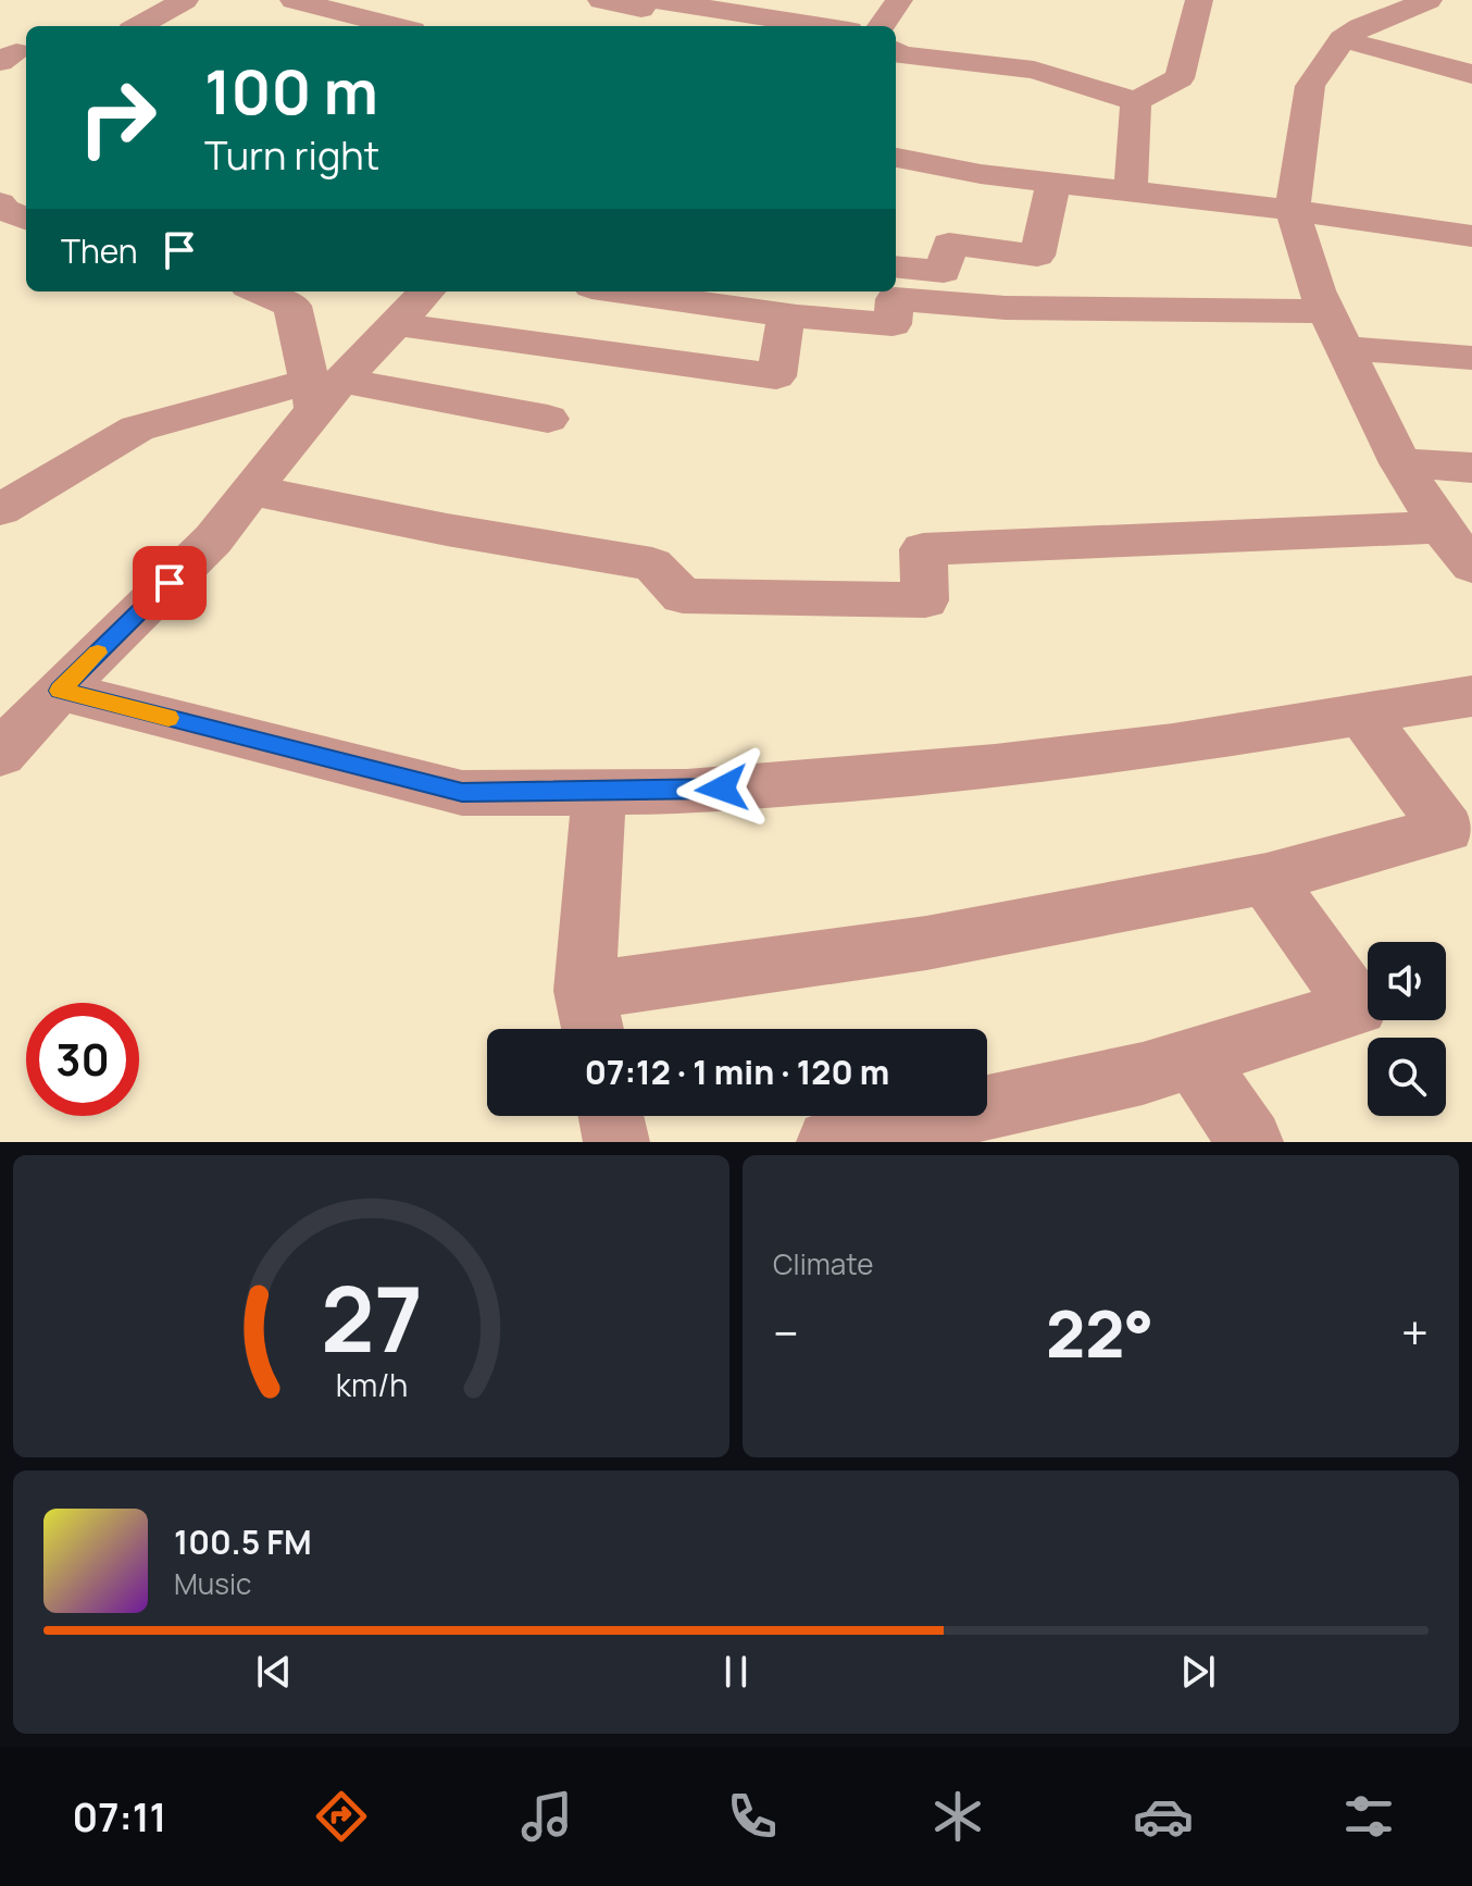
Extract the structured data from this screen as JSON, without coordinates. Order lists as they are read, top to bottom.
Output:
{
  "page": {
    "turn": ["100 m", "Turn right"],
    "then": "Then",
    "limit": "30",
    "trip": "07:12 · 1 min · 120 m",
    "tile": "Climate",
    "heat": ["−", "22°", "+"],
    "song": ["100.5 FM", "Music"],
    "tabs": "07:11",
    "gauge": ["27", "km/h"]
  }
}
